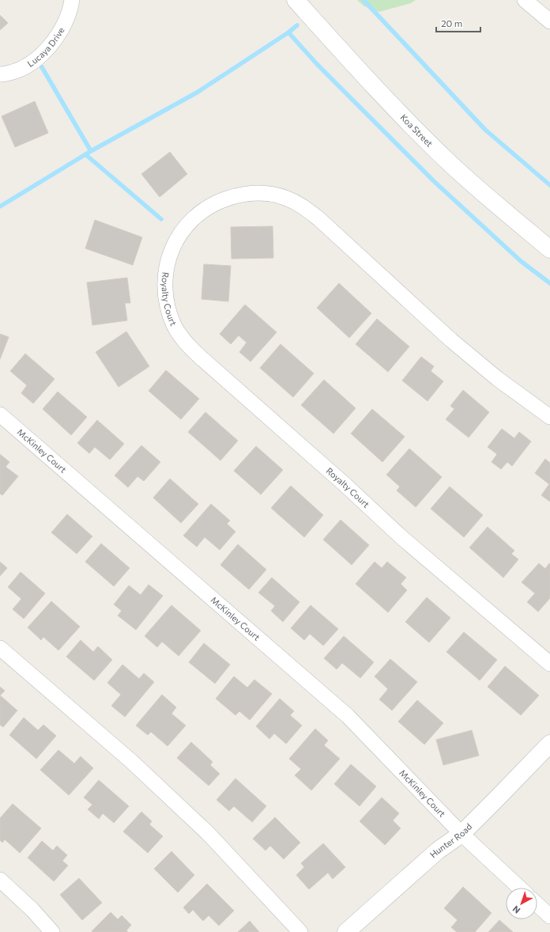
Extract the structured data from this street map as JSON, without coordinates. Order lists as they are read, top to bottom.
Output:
{
  "streets": {
    "main road": ["Koa Street", "Hunter Road"],
    "street": ["Lucaya Drive", "Royalty Court", "McKinley Court"]
  },
  "crossings": [
    ["McKinley Court", "Hunter Road"]
  ],
  "scale_bar": "20 m",
  "north": "bottom left"
}
